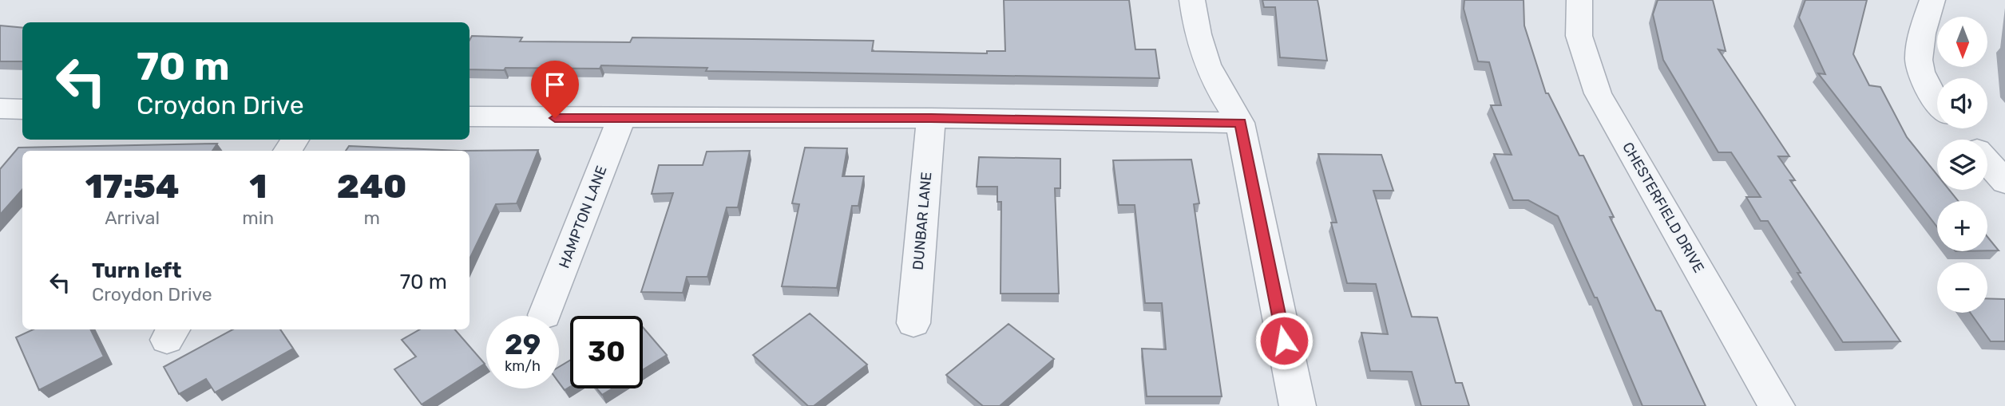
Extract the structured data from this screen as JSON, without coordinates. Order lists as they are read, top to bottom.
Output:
{
  "streets": {
    "street": ["CHESTERFIELD DRIVE", "HAMPTON LANE", "DUNBAR LANE"]
  },
  "north": "bottom",
  "page": {
    "map_buttons": ["+", "−"],
    "turn": ["70 m", "Croydon Drive"],
    "eta": [
      "17:54",
      "Arrival",
      "1",
      "min",
      "240",
      "m"
    ],
    "list": [
      {
        "name": "Turn left",
        "note": "Croydon Drive",
        "value": "70 m"
      }
    ],
    "speed": "29 km/h",
    "limit": "30"
  }
}
